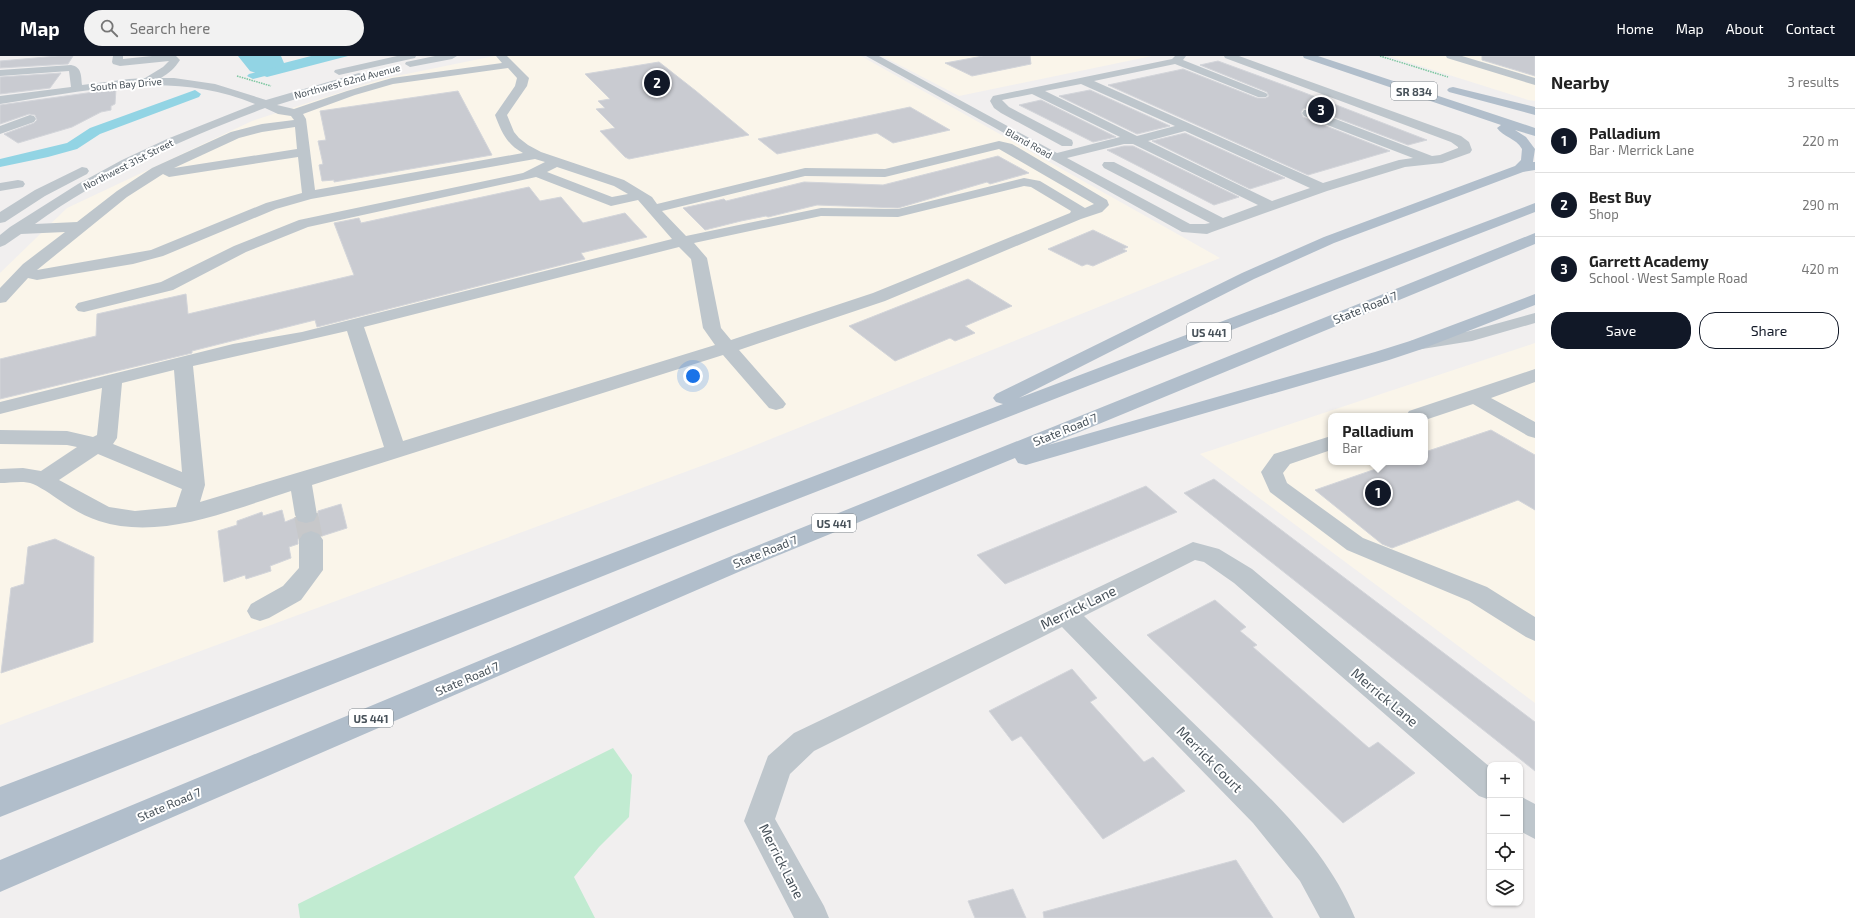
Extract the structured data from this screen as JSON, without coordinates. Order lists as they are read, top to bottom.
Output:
{
  "streets": {
    "main road": ["SR 834", "State Road 7", "US 441"],
    "street": [
      "Northwest 62nd Avenue",
      "South Bay Drive",
      "Bland Road",
      "Northwest 31st Street",
      "Merrick Lane",
      "Merrick Court"
    ]
  },
  "crossings": [
    ["Northwest 62nd Avenue", "South Bay Drive"],
    ["Northwest 62nd Avenue", "Northwest 31st Street"],
    ["South Bay Drive", "Northwest 31st Street"],
    ["Merrick Lane", "Merrick Court"]
  ],
  "page": {
    "header": "Map",
    "search": "Search here",
    "nav": [
      "Home",
      "Map",
      "About",
      "Contact"
    ],
    "heading": ["Nearby", "3 results"],
    "pins": ["2", "3", "1"],
    "list": [
      {
        "mark": "1",
        "name": "Palladium",
        "note": "Bar · Merrick Lane",
        "value": "220 m"
      },
      {
        "mark": "2",
        "name": "Best Buy",
        "note": "Shop",
        "value": "290 m"
      },
      {
        "mark": "3",
        "name": "Garrett Academy",
        "note": "School · West Sample Road",
        "value": "420 m"
      }
    ],
    "buttons": ["Save", "Share"],
    "popup": ["Palladium", "Bar"],
    "map_buttons": ["+", "−"]
  }
}
